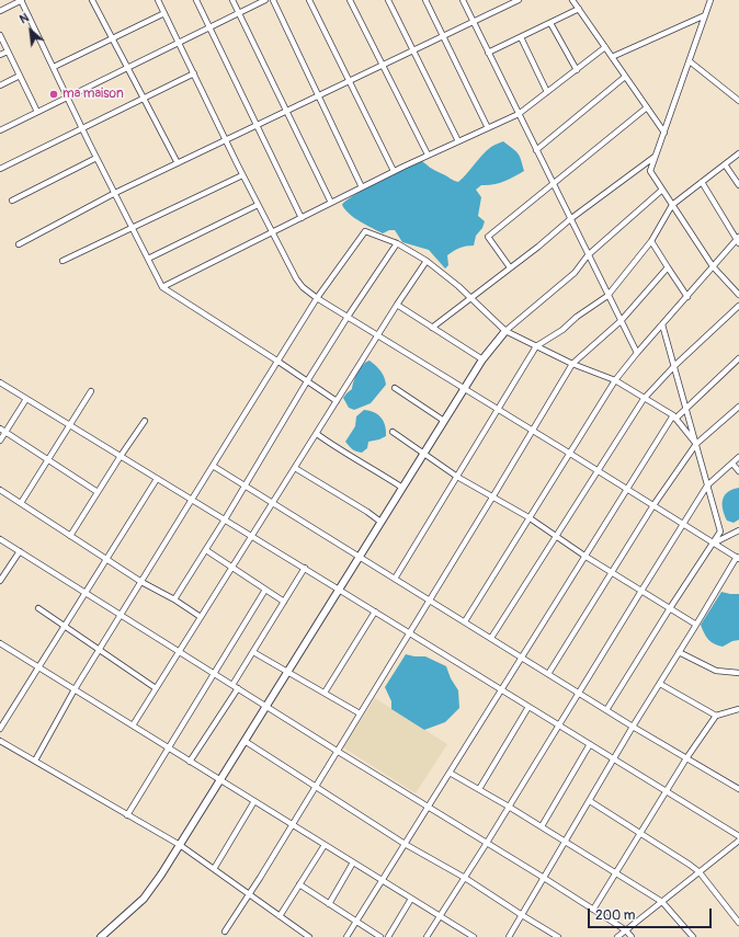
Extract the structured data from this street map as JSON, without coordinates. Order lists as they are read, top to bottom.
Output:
{
  "places": ["ma maison"],
  "scale_bar": "200 m",
  "north": "top left"
}
